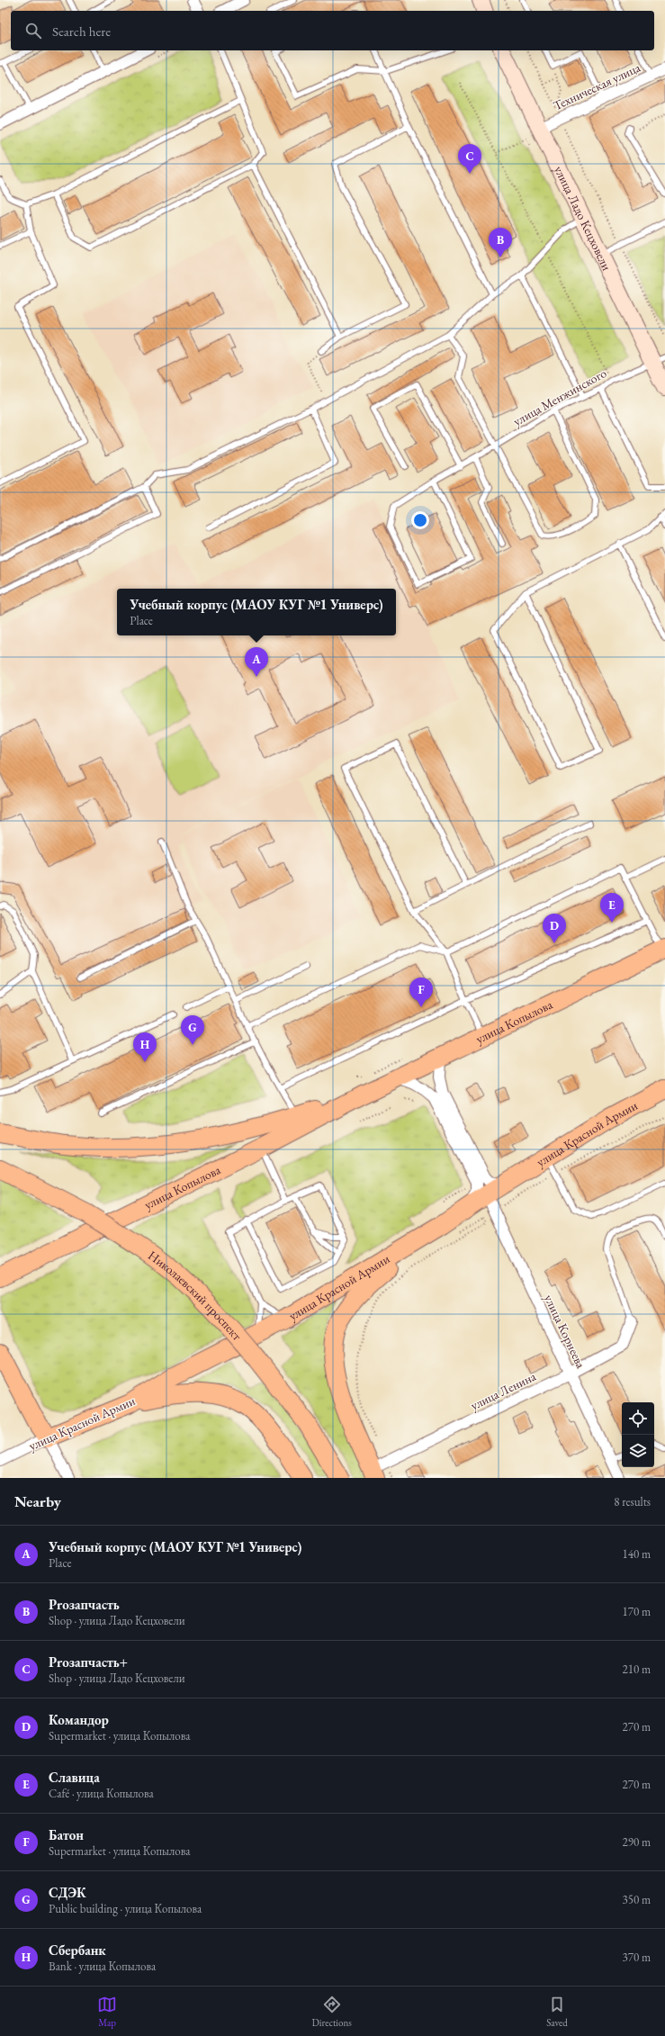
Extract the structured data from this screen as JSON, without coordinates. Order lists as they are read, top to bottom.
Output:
{
  "streets": {
    "main road": [
      "улица Ладо Кецховели",
      "улица Копылова",
      "улица Красной Армии",
      "Николаевский проспект"
    ],
    "street": ["Техническая улица", "улица Корнеева", "улица Ленина"],
    "lane": ["улица Менжинского"]
  },
  "crossings": [
    ["Техническая улица", "улица Ладо Кецховели"],
    ["улица Ладо Кецховели", "улица Менжинского"],
    ["улица Красной Армии", "улица Корнеева"],
    ["улица Корнеева", "улица Ленина"]
  ],
  "page": {
    "search": "Search here",
    "pins": [
      "C",
      "B",
      "A",
      "E",
      "D",
      "F",
      "G",
      "H"
    ],
    "popup": ["Учебный корпус (МАОУ КУГ №1 Универс)", "Place"],
    "heading": ["Nearby", "8 results"],
    "list": [
      {
        "mark": "A",
        "name": "Учебный корпус (МАОУ КУГ №1 Универс)",
        "note": "Place",
        "value": "140 m"
      },
      {
        "mark": "B",
        "name": "Proзапчасть",
        "note": "Shop · улица Ладо Кецховели",
        "value": "170 m"
      },
      {
        "mark": "C",
        "name": "Proзапчасть+",
        "note": "Shop · улица Ладо Кецховели",
        "value": "210 m"
      },
      {
        "mark": "D",
        "name": "Командор",
        "note": "Supermarket · улица Копылова",
        "value": "270 m"
      },
      {
        "mark": "E",
        "name": "Славица",
        "note": "Café · улица Копылова",
        "value": "270 m"
      },
      {
        "mark": "F",
        "name": "Батон",
        "note": "Supermarket · улица Копылова",
        "value": "290 m"
      },
      {
        "mark": "G",
        "name": "СДЭК",
        "note": "Public building · улица Копылова",
        "value": "350 m"
      },
      {
        "mark": "H",
        "name": "Сбербанк",
        "note": "Bank · улица Копылова",
        "value": "370 m"
      }
    ],
    "nav": ["Map", "Directions", "Saved"]
  }
}
